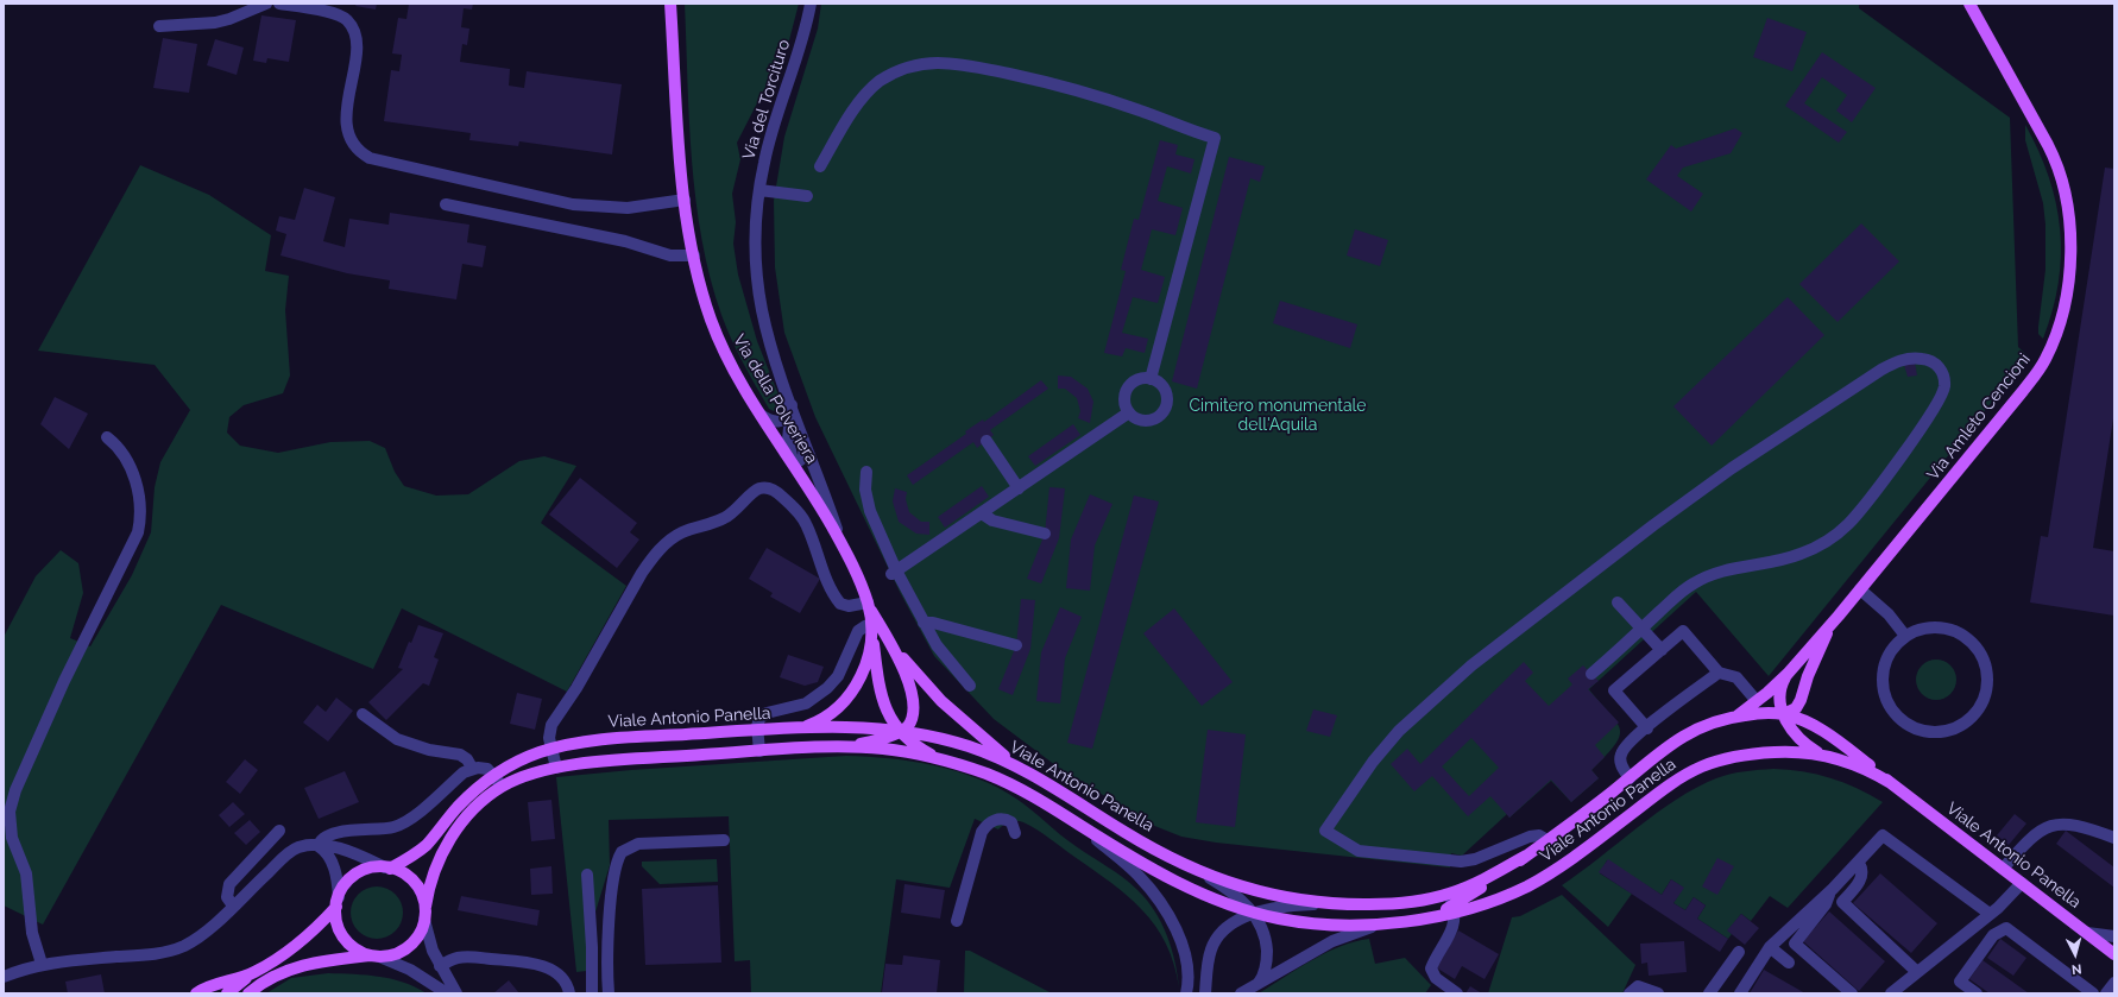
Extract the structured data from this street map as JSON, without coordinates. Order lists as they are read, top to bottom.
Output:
{
  "streets": {
    "main road": ["Via della Polveriera", "Via Amleto Cencioni", "Viale Antonio Panella"],
    "street": ["Via del Torcituro"]
  },
  "crossings": [
    ["Via del Torcituro", "Via della Polveriera"],
    ["Via della Polveriera", "Viale Antonio Panella"],
    ["Via Amleto Cencioni", "Viale Antonio Panella"]
  ],
  "parks": ["Cimitero monumentale dell'Aquila"],
  "north": "bottom"
}
